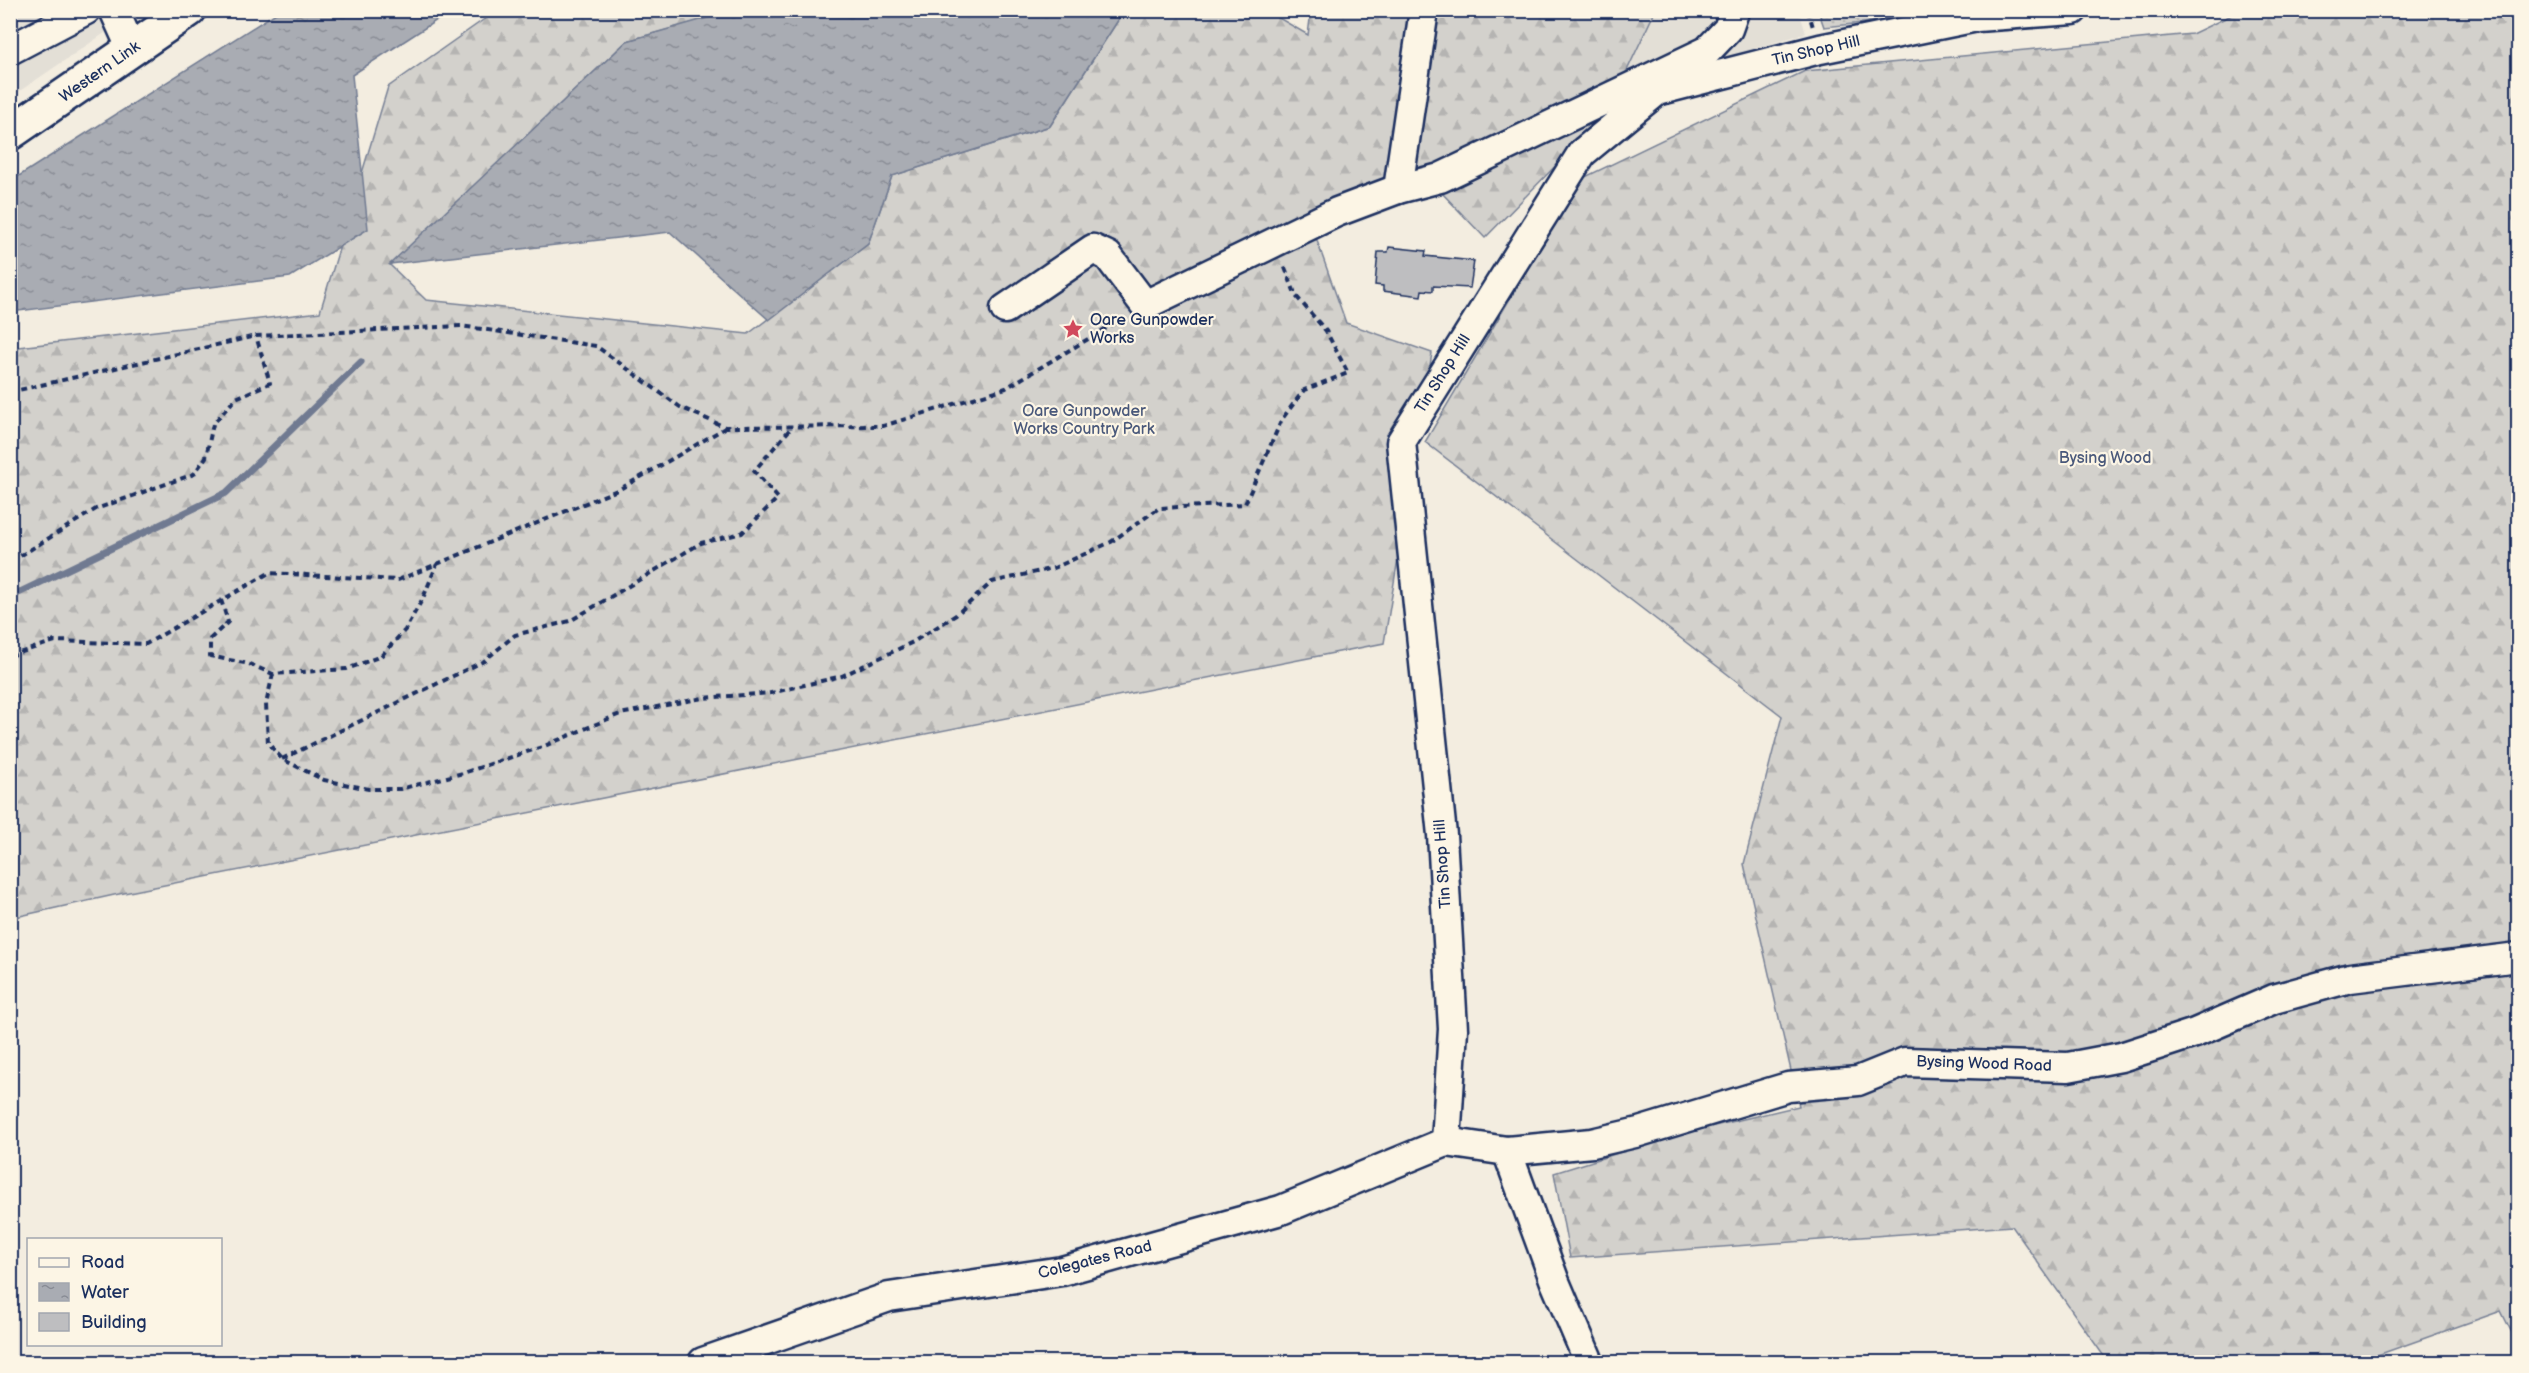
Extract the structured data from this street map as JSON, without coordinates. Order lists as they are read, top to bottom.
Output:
{
  "streets": {
    "main road": ["Western Link"],
    "street": ["Tin Shop Hill", "Bysing Wood Road", "Colegates Road"]
  },
  "crossings": [
    ["Tin Shop Hill", "Bysing Wood Road"],
    ["Tin Shop Hill", "Colegates Road"],
    ["Bysing Wood Road", "Colegates Road"]
  ],
  "parks": ["Oare Gunpowder Works Country Park", "Bysing Wood"],
  "places": {
    "place": ["Oare Gunpowder Works"]
  },
  "legend": ["Road", "Water", "Building"]
}
